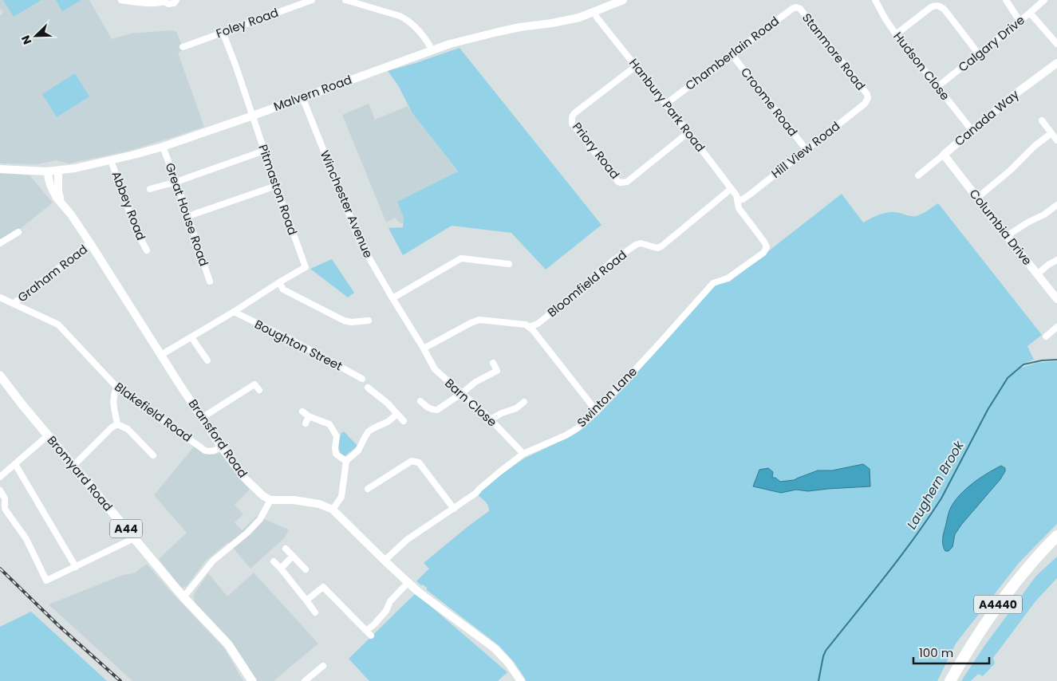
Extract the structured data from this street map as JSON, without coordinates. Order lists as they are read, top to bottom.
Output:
{
  "streets": {
    "highway": ["A4440"],
    "main road": [
      "Malvern Road",
      "Canada Way",
      "Columbia Drive",
      "Bransford Road",
      "Bromyard Road",
      "A44"
    ],
    "street": [
      "Foley Road",
      "Calgary Drive",
      "Stanmore Road",
      "Chamberlain Road",
      "Hudson Close",
      "Croome Road",
      "Hanbury Park Road",
      "Hill View Road",
      "Priory Road",
      "Pitmaston Road",
      "Winchester Avenue",
      "Abbey Road",
      "Great House Road",
      "Graham Road",
      "Bloomfield Road",
      "Boughton Street",
      "Swinton Lane",
      "Barn Close",
      "Blakefield Road"
    ]
  },
  "crossings": [
    ["Foley Road", "Pitmaston Road"],
    ["Calgary Drive", "Hudson Close"],
    ["Stanmore Road", "Chamberlain Road"],
    ["Stanmore Road", "Hill View Road"],
    ["Chamberlain Road", "Croome Road"],
    ["Chamberlain Road", "Hanbury Park Road"],
    ["Hudson Close", "Canada Way"],
    ["Malvern Road", "Hanbury Park Road"],
    ["Malvern Road", "Pitmaston Road"],
    ["Malvern Road", "Winchester Avenue"],
    ["Malvern Road", "Abbey Road"],
    ["Malvern Road", "Great House Road"],
    ["Malvern Road", "Bransford Road"],
    ["Croome Road", "Hill View Road"],
    ["Hanbury Park Road", "Hill View Road"],
    ["Hanbury Park Road", "Priory Road"],
    ["Hanbury Park Road", "Bloomfield Road"],
    ["Hanbury Park Road", "Swinton Lane"],
    ["Canada Way", "Columbia Drive"],
    ["Hill View Road", "Swinton Lane"],
    ["Winchester Avenue", "Barn Close"],
    ["Graham Road", "Blakefield Road"],
    ["Graham Road", "Bransford Road"],
    ["Swinton Lane", "Barn Close"],
    ["Blakefield Road", "Bransford Road"]
  ],
  "water": ["Laughern Brook"],
  "scale_bar": "100 m",
  "north": "bottom left"
}
